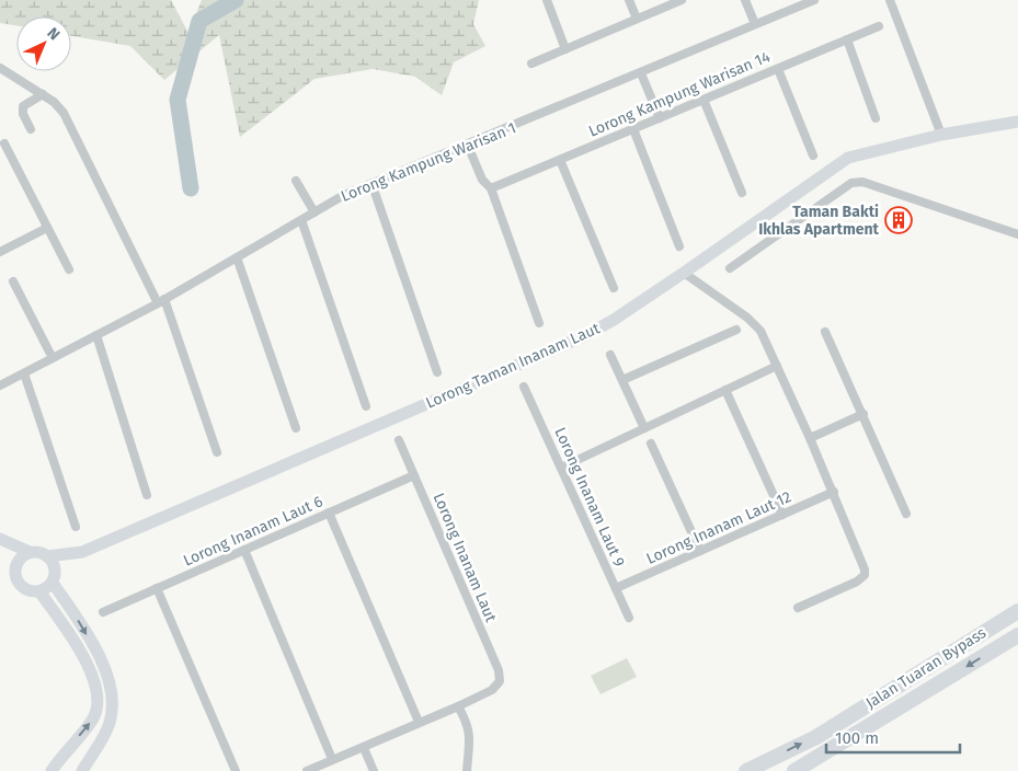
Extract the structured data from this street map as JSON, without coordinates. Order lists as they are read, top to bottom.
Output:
{
  "streets": {
    "highway": ["Jalan Tuaran Bypass"],
    "main road": ["Lorong Taman Inanam Laut"],
    "street": [
      "Lorong Kampung Warisan 14",
      "Lorong Kampung Warisan 1",
      "Lorong Inanam Laut 9",
      "Lorong Inanam Laut 12",
      "Lorong Inanam Laut 6",
      "Lorong Inanam Laut"
    ]
  },
  "crossings": [
    ["Lorong Inanam Laut 9", "Lorong Inanam Laut 12"],
    ["Lorong Inanam Laut 6", "Lorong Inanam Laut"]
  ],
  "places": {
    "building": ["Taman Bakti Ikhlas Apartment"]
  },
  "scale_bar": "100 m",
  "north": "top right"
}
